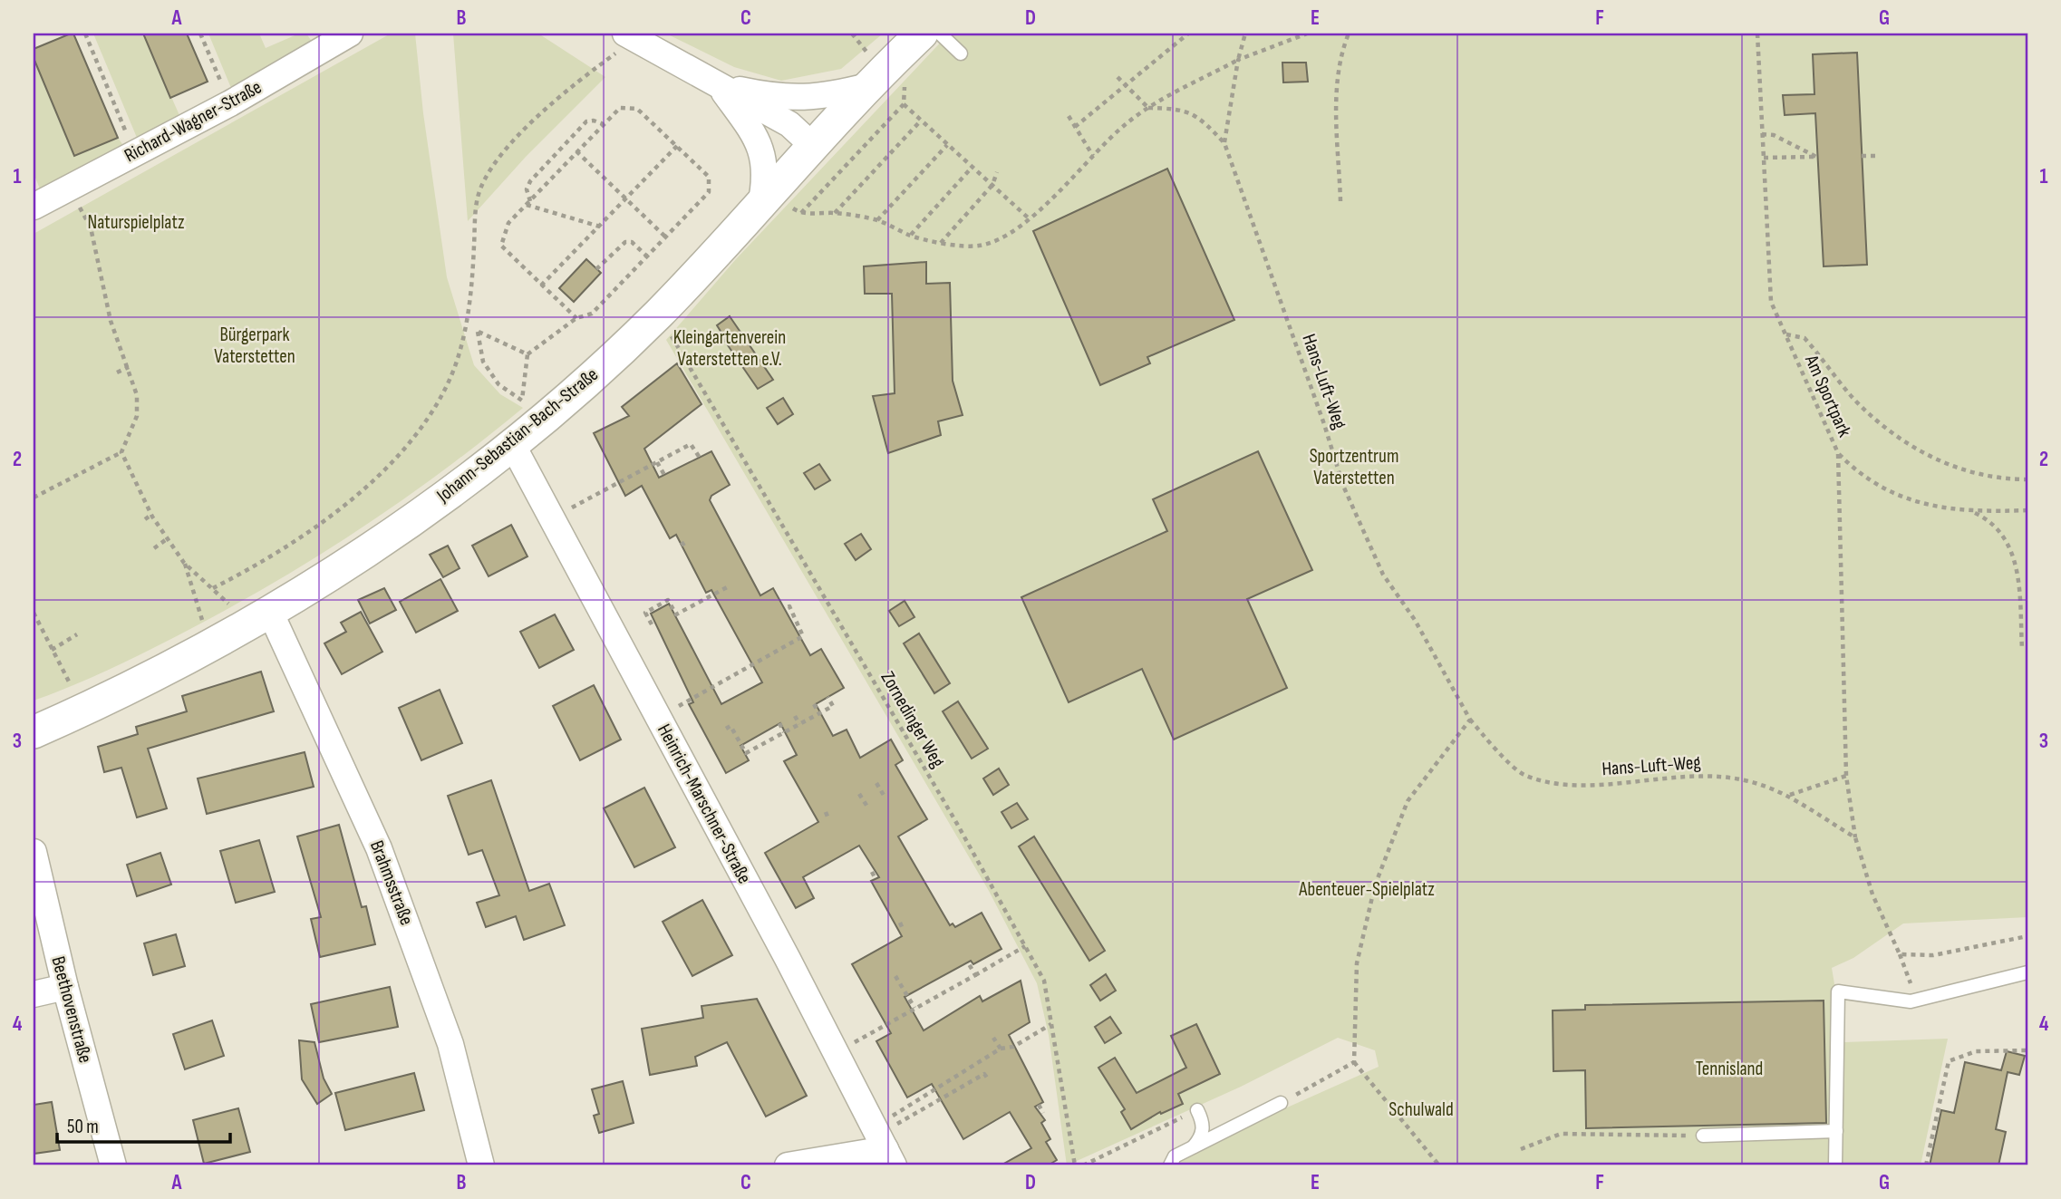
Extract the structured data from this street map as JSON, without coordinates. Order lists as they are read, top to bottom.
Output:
{
  "streets": {
    "street": [
      "Richard-Wagner-Straße",
      "Johann-Sebastian-Bach-Straße",
      "Heinrich-Marschner-Straße",
      "Brahmsstraße",
      "Beethovenstraße"
    ],
    "path": ["Hans-Luft-Weg", "Am Sportpark", "Zornedinger Weg"]
  },
  "crossings": [
    ["Hans-Luft-Weg", "Am Sportpark"],
    ["Johann-Sebastian-Bach-Straße", "Zornedinger Weg"],
    ["Johann-Sebastian-Bach-Straße", "Heinrich-Marschner-Straße"],
    ["Johann-Sebastian-Bach-Straße", "Brahmsstraße"]
  ],
  "parks": [
    "Naturspielplatz",
    "Bürgerpark Vaterstetten",
    "Kleingartenverein Vaterstetten e.V.",
    "Sportzentrum Vaterstetten",
    "Abenteuer-Spielplatz",
    "Tennisland",
    "Schulwald"
  ],
  "scale_bar": "50 m",
  "grid": {
    "columns": [
      "A",
      "B",
      "C",
      "D",
      "E",
      "F",
      "G"
    ],
    "rows": [
      "1",
      "2",
      "3",
      "4"
    ]
  }
}
